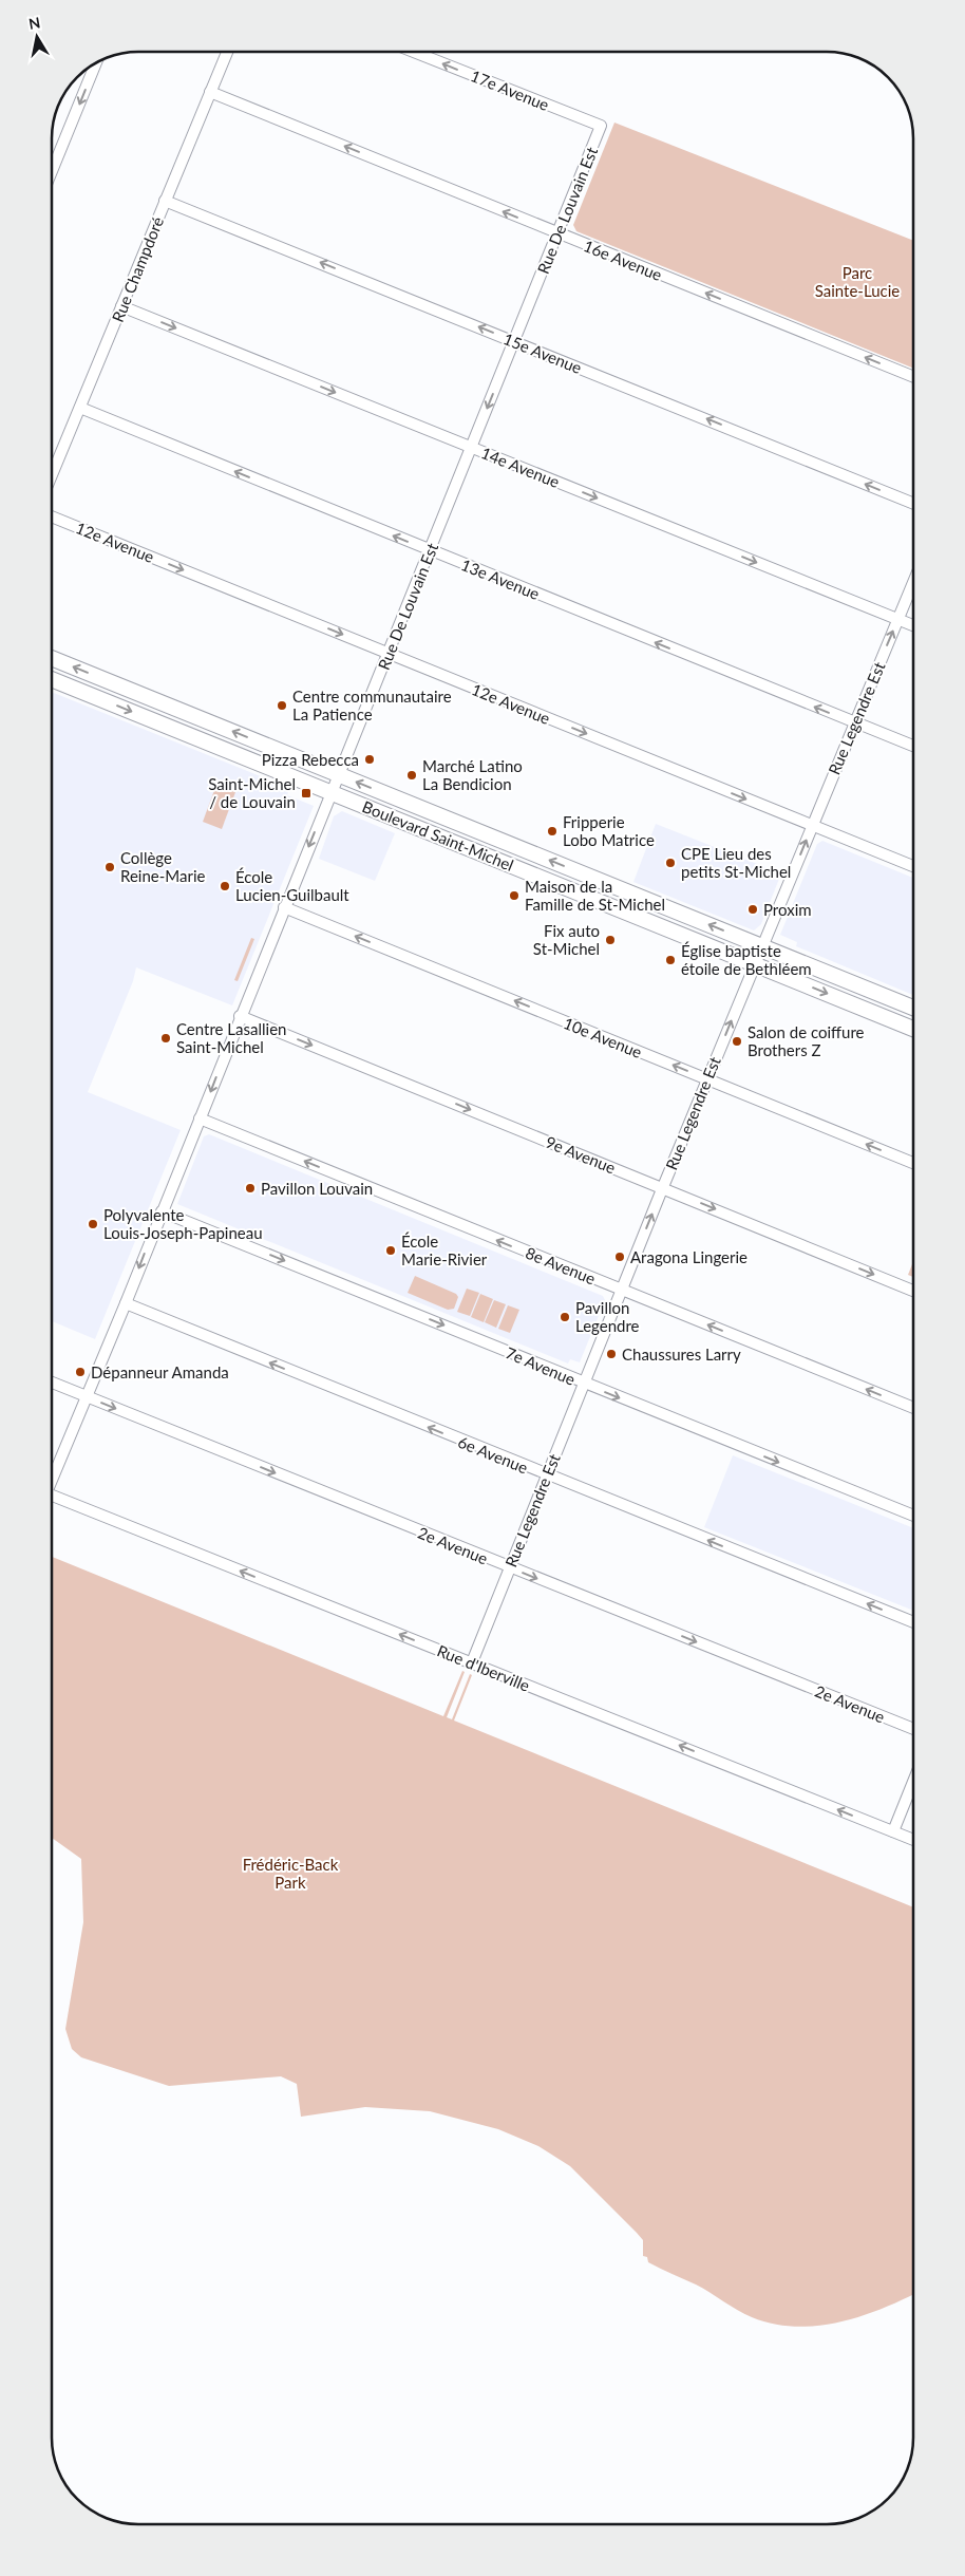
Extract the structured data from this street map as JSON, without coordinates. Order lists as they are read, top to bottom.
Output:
{
  "streets": {
    "main road": ["Boulevard Saint-Michel"],
    "street": [
      "17e Avenue",
      "Rue De Louvain Est",
      "16e Avenue",
      "Rue Champdoré",
      "15e Avenue",
      "14e Avenue",
      "12e Avenue",
      "13e Avenue",
      "Rue Legendre Est",
      "10e Avenue",
      "9e Avenue",
      "8e Avenue",
      "7e Avenue",
      "6e Avenue",
      "2e Avenue",
      "Rue d'Iberville"
    ]
  },
  "crossings": [
    ["17e Avenue", "Rue De Louvain Est"],
    ["Rue De Louvain Est", "16e Avenue"],
    ["Rue De Louvain Est", "15e Avenue"],
    ["Rue De Louvain Est", "14e Avenue"],
    ["Rue De Louvain Est", "12e Avenue"],
    ["Rue De Louvain Est", "13e Avenue"],
    ["Rue De Louvain Est", "Boulevard Saint-Michel"],
    ["Rue De Louvain Est", "10e Avenue"],
    ["Rue De Louvain Est", "9e Avenue"],
    ["Rue De Louvain Est", "8e Avenue"],
    ["Rue De Louvain Est", "7e Avenue"],
    ["Rue De Louvain Est", "6e Avenue"],
    ["Rue De Louvain Est", "2e Avenue"],
    ["16e Avenue", "Rue Champdoré"],
    ["Rue Champdoré", "15e Avenue"],
    ["Rue Champdoré", "14e Avenue"],
    ["Rue Champdoré", "13e Avenue"],
    ["14e Avenue", "Rue Legendre Est"],
    ["12e Avenue", "Rue Legendre Est"],
    ["13e Avenue", "Rue Legendre Est"],
    ["Rue Legendre Est", "Boulevard Saint-Michel"],
    ["Rue Legendre Est", "10e Avenue"],
    ["Rue Legendre Est", "9e Avenue"],
    ["Rue Legendre Est", "8e Avenue"],
    ["Rue Legendre Est", "7e Avenue"],
    ["Rue Legendre Est", "6e Avenue"],
    ["Rue Legendre Est", "2e Avenue"],
    ["Rue Legendre Est", "Rue d'Iberville"]
  ],
  "one_way": [
    "17e Avenue",
    "16e Avenue",
    "15e Avenue",
    "14e Avenue",
    "12e Avenue",
    "13e Avenue",
    "Rue Legendre Est",
    "10e Avenue",
    "9e Avenue",
    "8e Avenue",
    "7e Avenue",
    "6e Avenue",
    "2e Avenue",
    "Rue d'Iberville"
  ],
  "parks": ["Parc Sainte-Lucie", "Frédéric-Back Park"],
  "places": {
    "other": [
      "Centre communautaire La Patience",
      "Pizza Rebecca",
      "Marché Latino La Bendicion",
      "Fripperie Lobo Matrice",
      "CPE Lieu des petits St-Michel",
      "Collège Reine-Marie",
      "École Lucien-Guilbault",
      "Maison de la Famille de St-Michel",
      "Proxim",
      "Fix auto St-Michel",
      "Église baptiste étoile de Bethléem",
      "Centre Lasallien Saint-Michel",
      "Salon de coiffure Brothers Z",
      "Pavillon Louvain",
      "Polyvalente Louis-Joseph-Papineau",
      "École Marie-Rivier",
      "Aragona Lingerie",
      "Pavillon Legendre",
      "Chaussures Larry",
      "Dépanneur Amanda"
    ],
    "transit": ["Saint-Michel / de Louvain"]
  },
  "north": "top"
}
